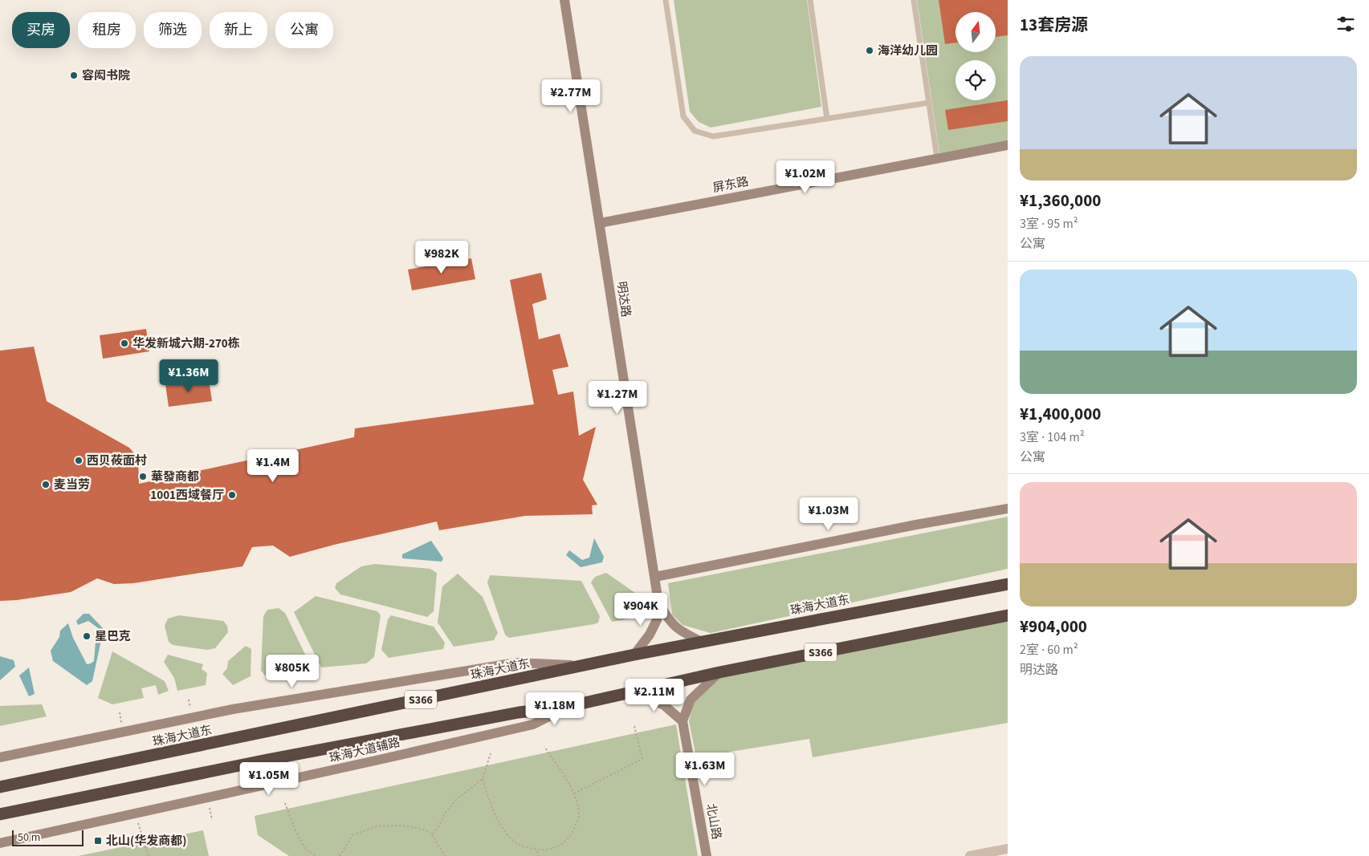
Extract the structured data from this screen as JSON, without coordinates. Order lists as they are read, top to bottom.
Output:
{
  "streets": {
    "highway": ["珠海大道东", "S366"],
    "street": [
      "屏东路",
      "明达路",
      "珠海大道辅路",
      "北山路"
    ]
  },
  "crossings": [
    ["屏东路", "明达路"],
    ["明达路", "珠海大道东"],
    ["S366", "珠海大道辅路"]
  ],
  "places": {
    "other": [
      "海洋幼儿园",
      "容闳书院",
      "华发新城六期-270栋",
      "西贝莜面村",
      "華發商都",
      "麦当劳",
      "1001西域餐厅",
      "星巴克"
    ],
    "transit": ["北山(华发商都)"]
  },
  "scale_bar": "50 m",
  "north": "top",
  "page": {
    "heading": "13套房源",
    "chip": [
      "买房",
      "租房",
      "筛选",
      "新上",
      "公寓"
    ],
    "list": [
      {
        "name": "¥1,360,000",
        "note": "3室 · 95 m² · 公寓"
      },
      {
        "name": "¥1,400,000",
        "note": "3室 · 104 m² · 公寓"
      },
      {
        "name": "¥904,000",
        "note": "2室 · 60 m² · 明达路"
      }
    ],
    "price": [
      "¥2.77M",
      "¥1.02M",
      "¥982K",
      "¥1.36M",
      "¥1.27M",
      "¥1.4M",
      "¥1.03M",
      "¥904K",
      "¥805K",
      "¥2.11M",
      "¥1.18M",
      "¥1.63M",
      "¥1.05M"
    ],
    "scale": "50 m"
  }
}
